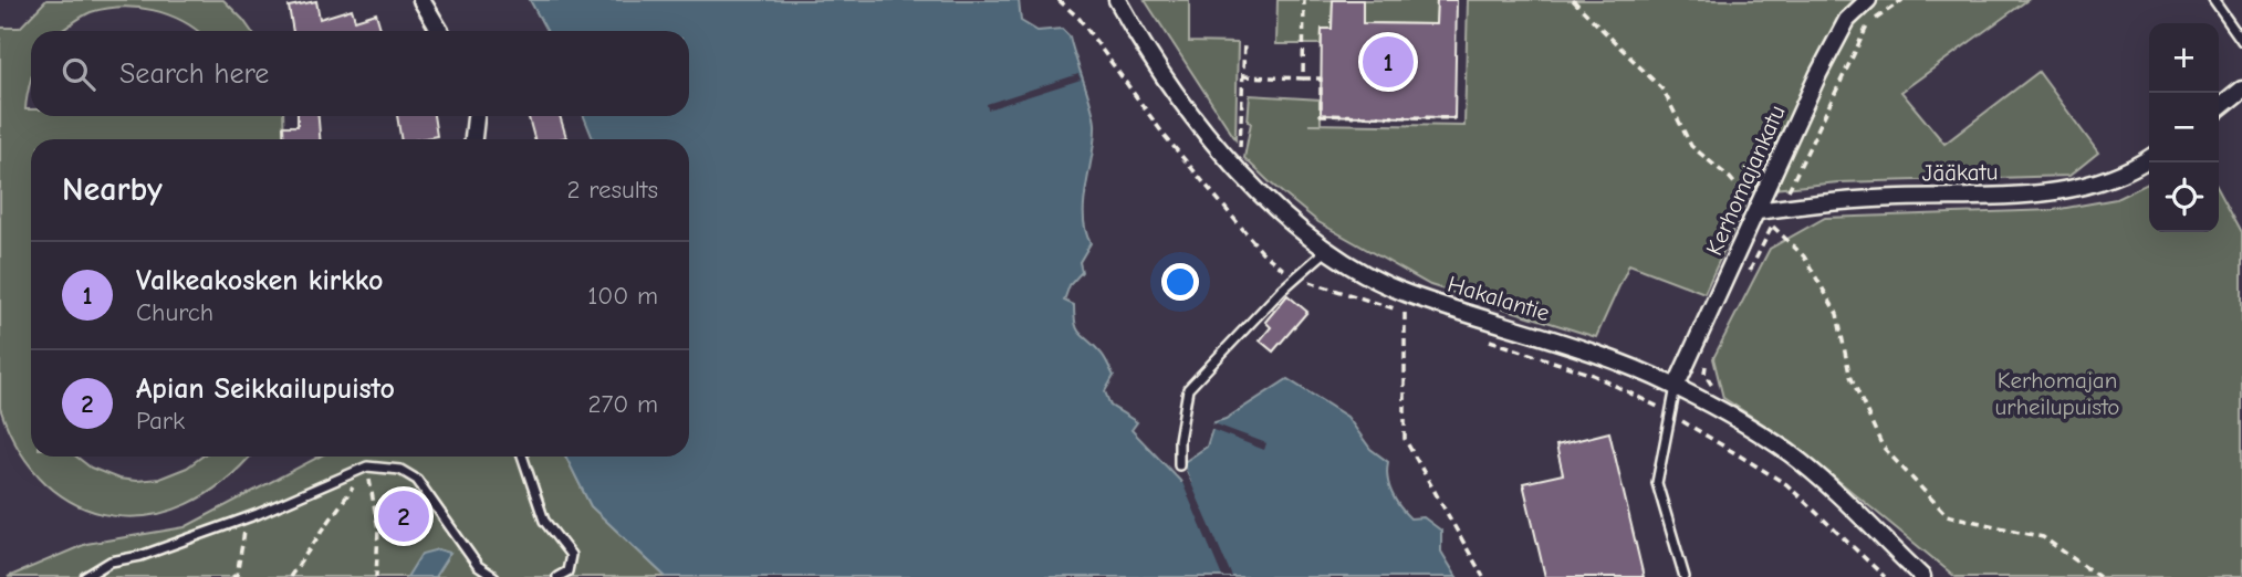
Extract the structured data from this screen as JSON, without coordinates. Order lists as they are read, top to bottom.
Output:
{
  "streets": {
    "street": ["Jääkatu", "Kerhomajankatu", "Hakalantie"]
  },
  "crossings": [
    ["Jääkatu", "Kerhomajankatu"],
    ["Kerhomajankatu", "Hakalantie"]
  ],
  "parks": ["Kerhomajan urheilupuisto"],
  "page": {
    "map_buttons": ["+", "−"],
    "search": "Search here",
    "pins": ["1", "2"],
    "heading": ["Nearby", "2 results"],
    "list": [
      {
        "mark": "1",
        "name": "Valkeakosken kirkko",
        "note": "Church",
        "value": "100 m"
      },
      {
        "mark": "2",
        "name": "Apian Seikkailupuisto",
        "note": "Park",
        "value": "270 m"
      }
    ]
  }
}
